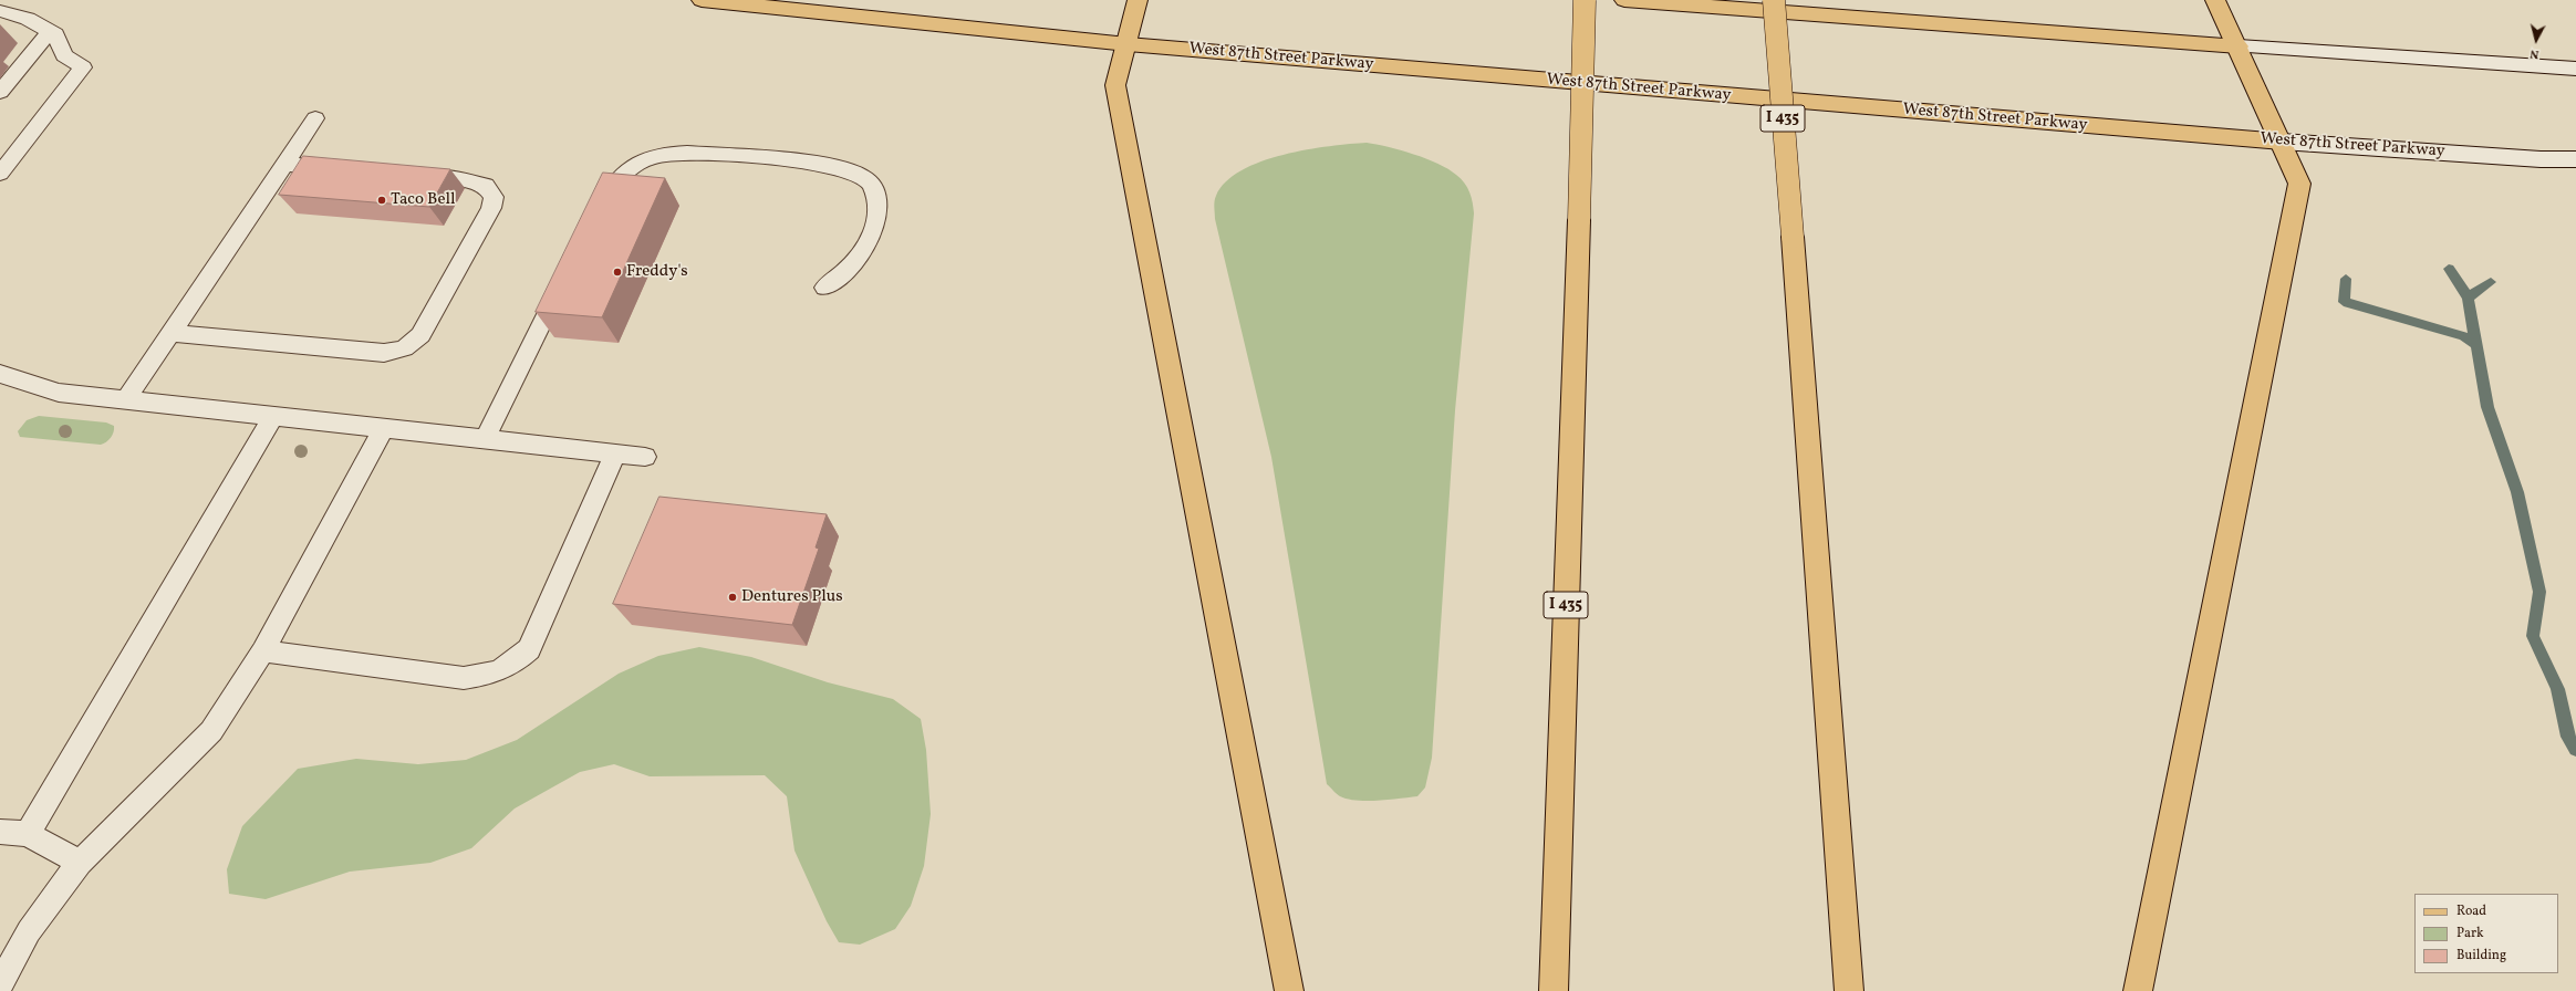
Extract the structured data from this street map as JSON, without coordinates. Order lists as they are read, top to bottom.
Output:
{
  "streets": {
    "main road": ["West 87th Street Parkway", "I 435"]
  },
  "places": ["Taco Bell", "Freddy's", "Dentures Plus"],
  "legend": ["Road", "Park", "Building"],
  "north": "bottom"
}
